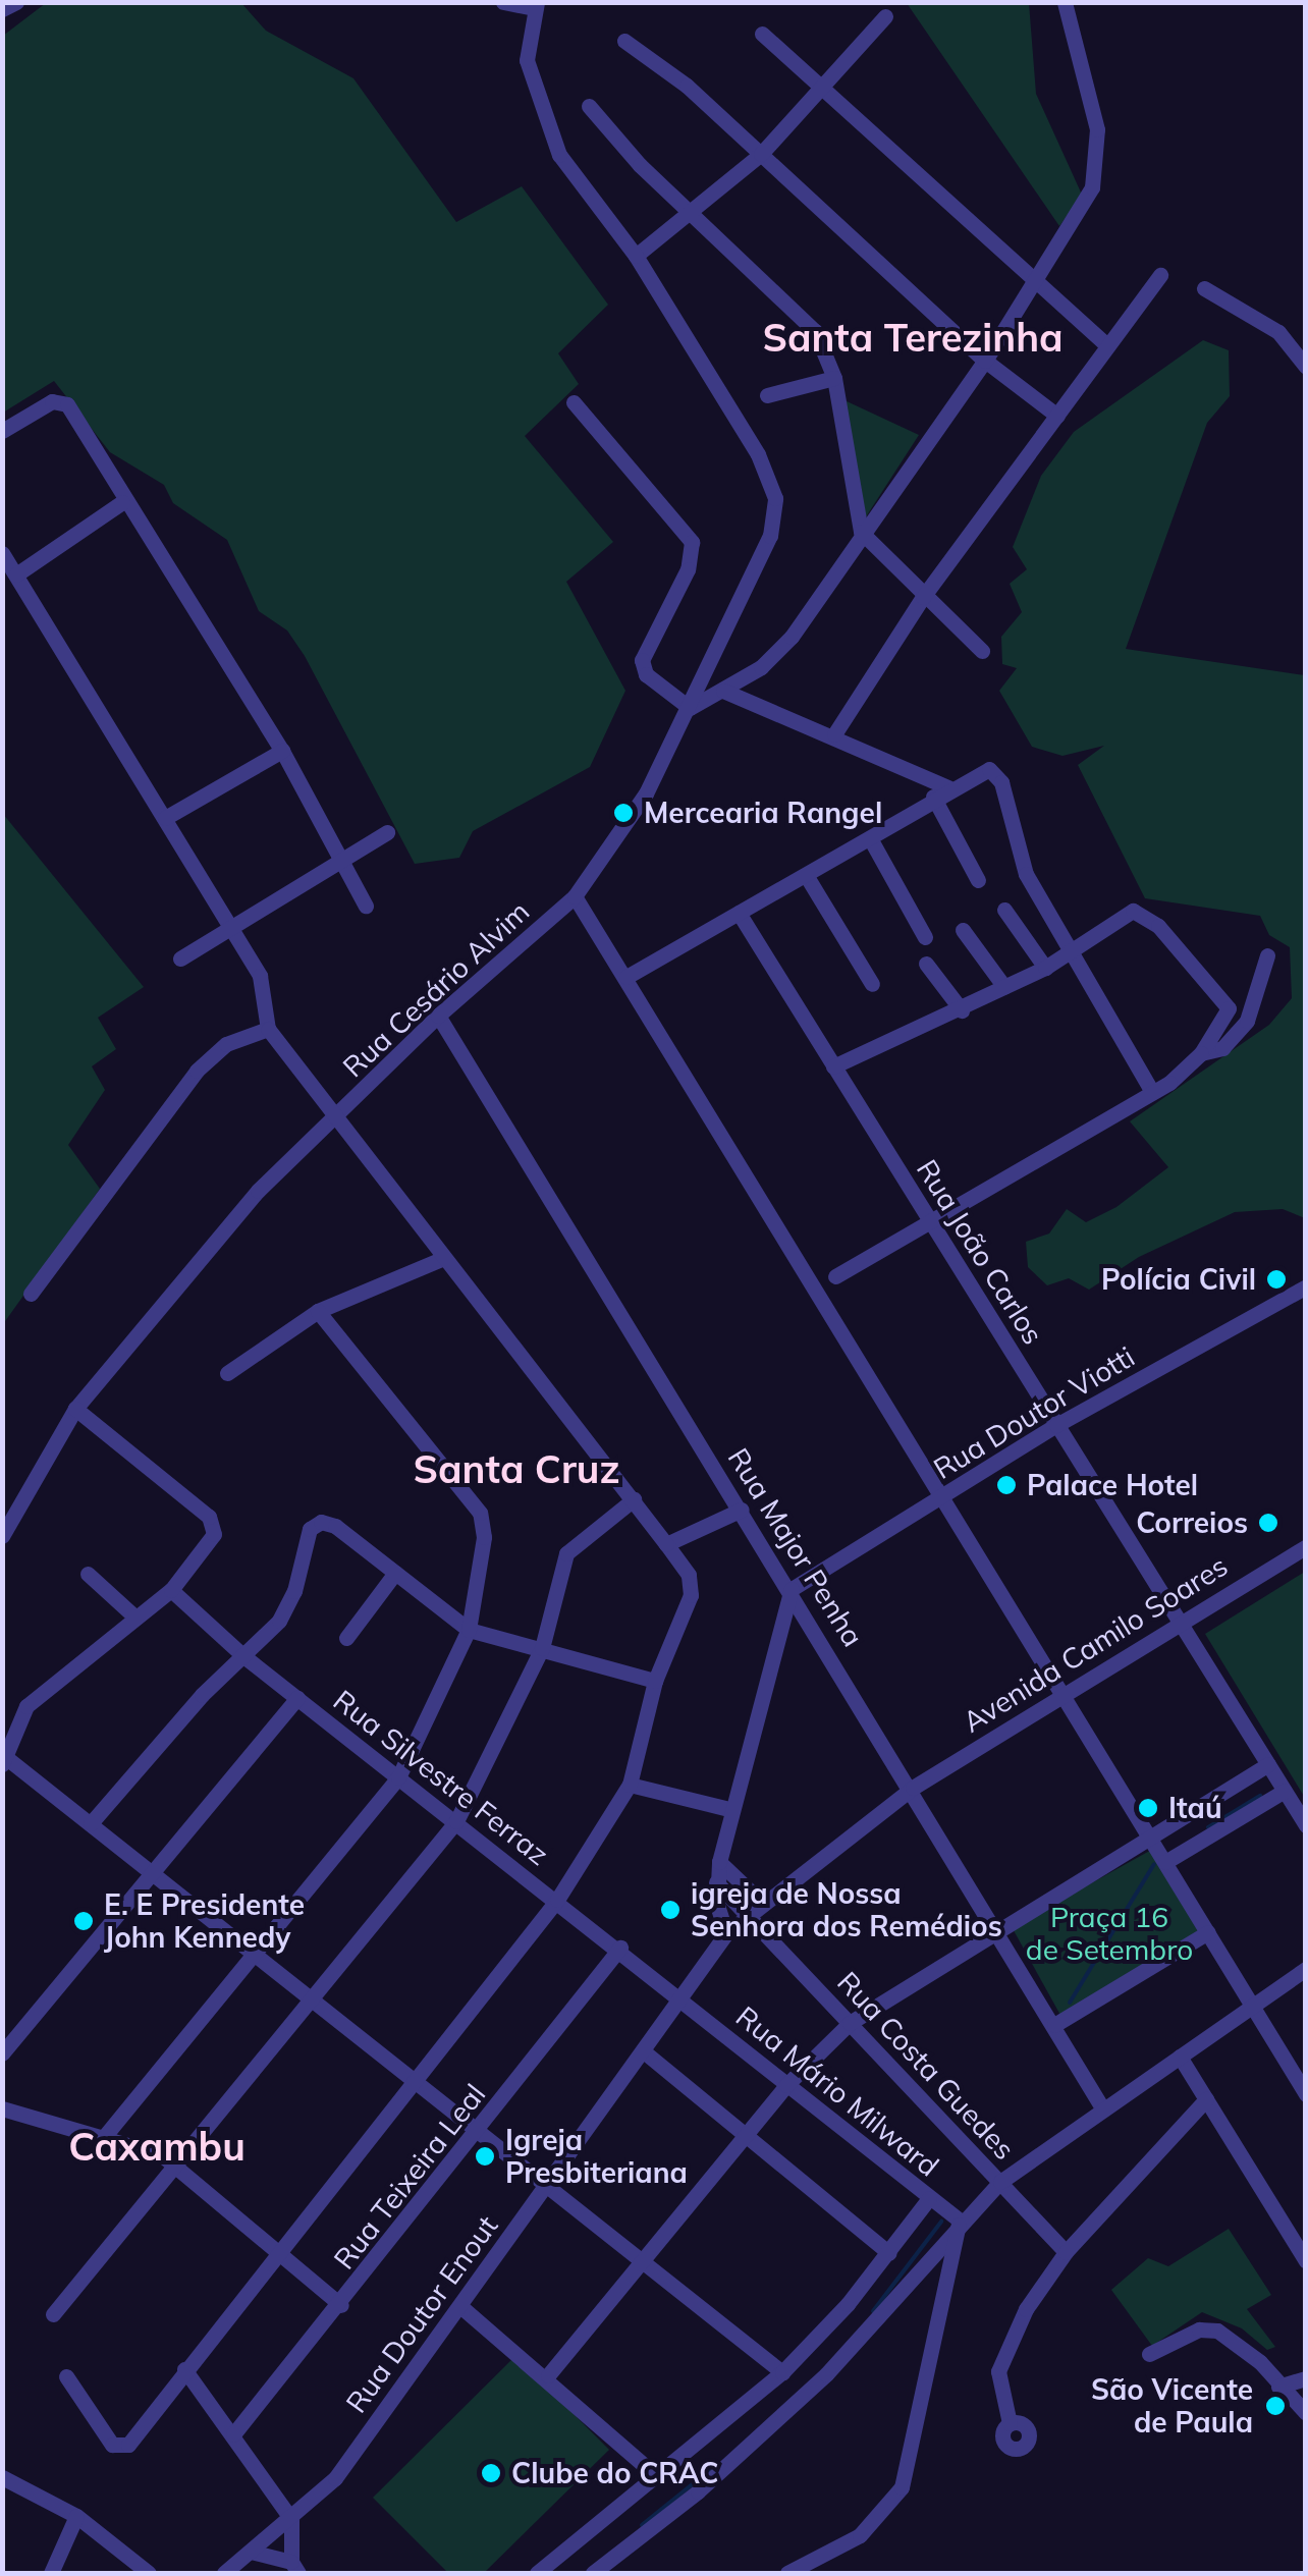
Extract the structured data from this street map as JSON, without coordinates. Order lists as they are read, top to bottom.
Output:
{
  "streets": {
    "street": [
      "Rua Cesário Alvim",
      "Rua João Carlos",
      "Rua Doutor Viotti",
      "Rua Major Penha",
      "Avenida Camilo Soares",
      "Rua Silvestre Ferraz",
      "Rua Costa Guedes",
      "Rua Mário Milward",
      "Rua Teixeira Leal",
      "Rua Doutor Enout"
    ]
  },
  "crossings": [
    ["Rua Cesário Alvim", "Rua Major Penha"],
    ["Rua João Carlos", "Rua Doutor Viotti"],
    ["Rua João Carlos", "Avenida Camilo Soares"],
    ["Rua Doutor Viotti", "Rua Major Penha"],
    ["Rua Major Penha", "Avenida Camilo Soares"],
    ["Avenida Camilo Soares", "Rua Costa Guedes"],
    ["Avenida Camilo Soares", "Rua Doutor Enout"],
    ["Rua Silvestre Ferraz", "Rua Mário Milward"],
    ["Rua Silvestre Ferraz", "Rua Teixeira Leal"],
    ["Rua Silvestre Ferraz", "Rua Doutor Enout"],
    ["Rua Costa Guedes", "Rua Doutor Enout"],
    ["Rua Mário Milward", "Rua Doutor Enout"]
  ],
  "districts": ["Santa Terezinha", "Santa Cruz", "Caxambu"],
  "parks": ["Praça 16 de Setembro"],
  "places": [
    "Mercearia Rangel",
    "Polícia Civil",
    "Palace Hotel",
    "Correios",
    "Itaú",
    "igreja de Nossa Senhora dos Remédios",
    "E. E Presidente John Kennedy",
    "Igreja Presbiteriana",
    "São Vicente de Paula",
    "Clube do CRAC"
  ]
}
